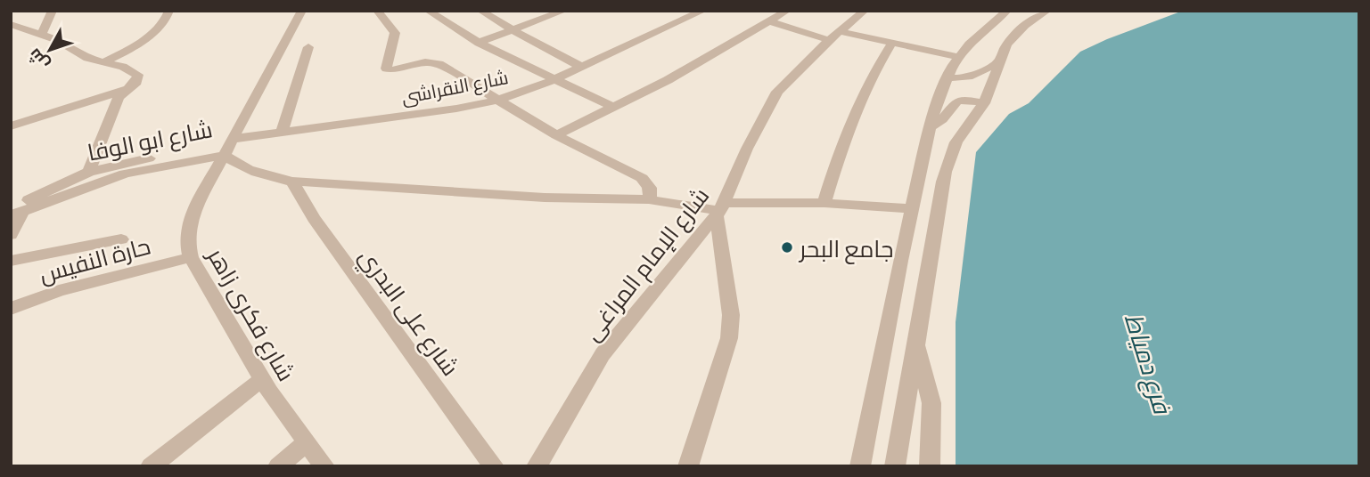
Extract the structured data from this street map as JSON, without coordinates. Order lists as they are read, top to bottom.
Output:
{
  "streets": {
    "street": [
      "شارع النقراشى",
      "شارع ابو الوفا",
      "حارة النفيس",
      "شارع الإمام المراغى",
      "شارع على البدري",
      "شارع فكرى زاهر"
    ]
  },
  "crossings": [
    ["شارع النقراشى", "شارع ابو الوفا"],
    ["شارع النقراشى", "شارع فكرى زاهر"],
    ["شارع ابو الوفا", "شارع فكرى زاهر"],
    ["حارة النفيس", "شارع فكرى زاهر"]
  ],
  "water": ["فرع دمياط"],
  "places": ["جامع البحر"],
  "north": "bottom left"
}
